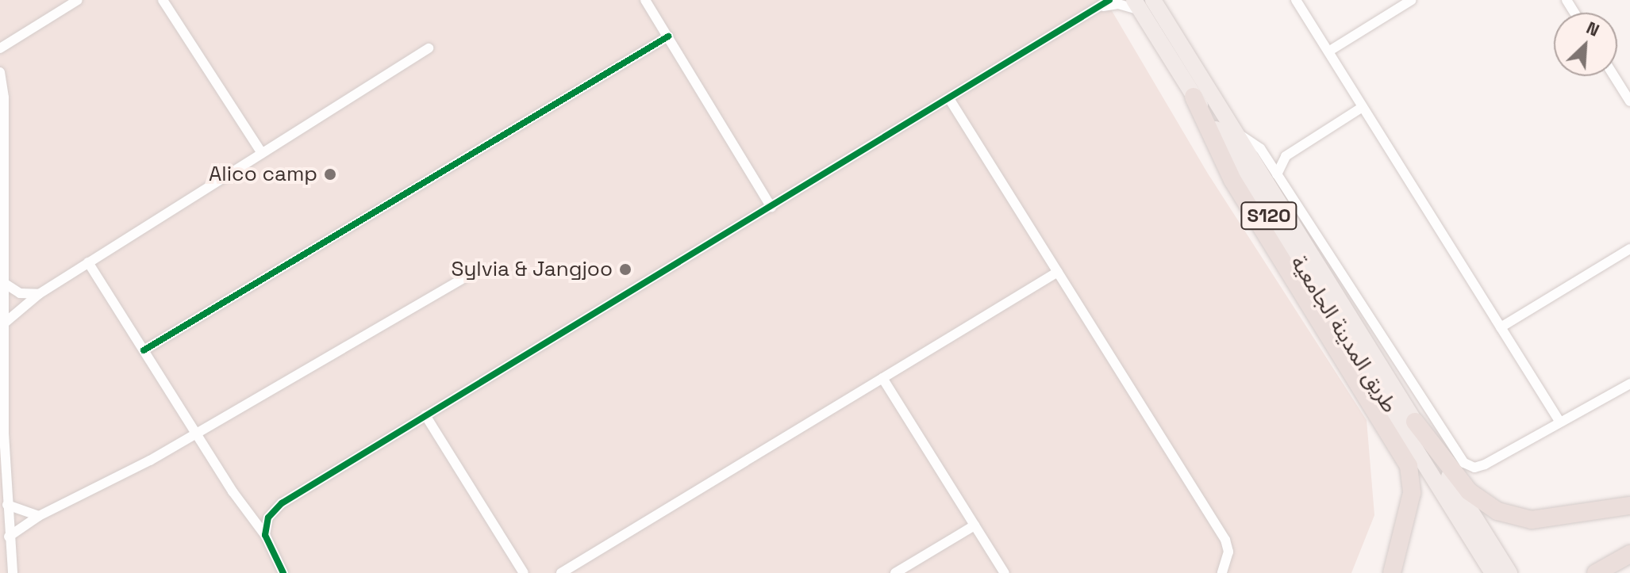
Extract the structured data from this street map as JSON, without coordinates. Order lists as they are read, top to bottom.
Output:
{
  "streets": {
    "main road": ["S120", "طريق المدينة الجامعية"]
  },
  "places": ["Alico camp", "Sylvia & Jangjoo"],
  "north": "top right"
}
